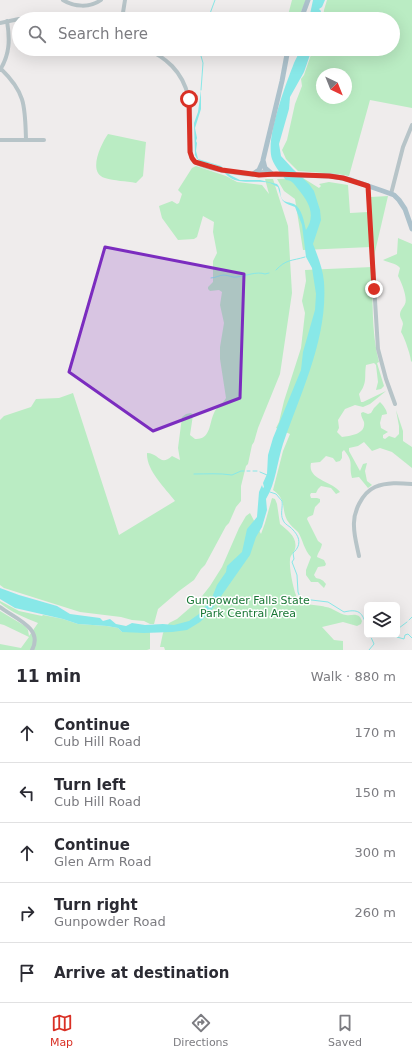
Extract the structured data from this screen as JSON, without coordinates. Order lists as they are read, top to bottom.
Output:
{
  "parks": ["Gunpowder Falls State Park Central Area"],
  "north": "bottom right",
  "page": {
    "search": "Search here",
    "heading": ["11 min", "Walk · 880 m"],
    "list": [
      ["Continue", "Cub Hill Road", "170 m"],
      ["Turn left", "Cub Hill Road", "150 m"],
      ["Continue", "Glen Arm Road", "300 m"],
      ["Turn right", "Gunpowder Road", "260 m"],
      "Arrive at destination"
    ],
    "nav": ["Map", "Directions", "Saved"]
  }
}
